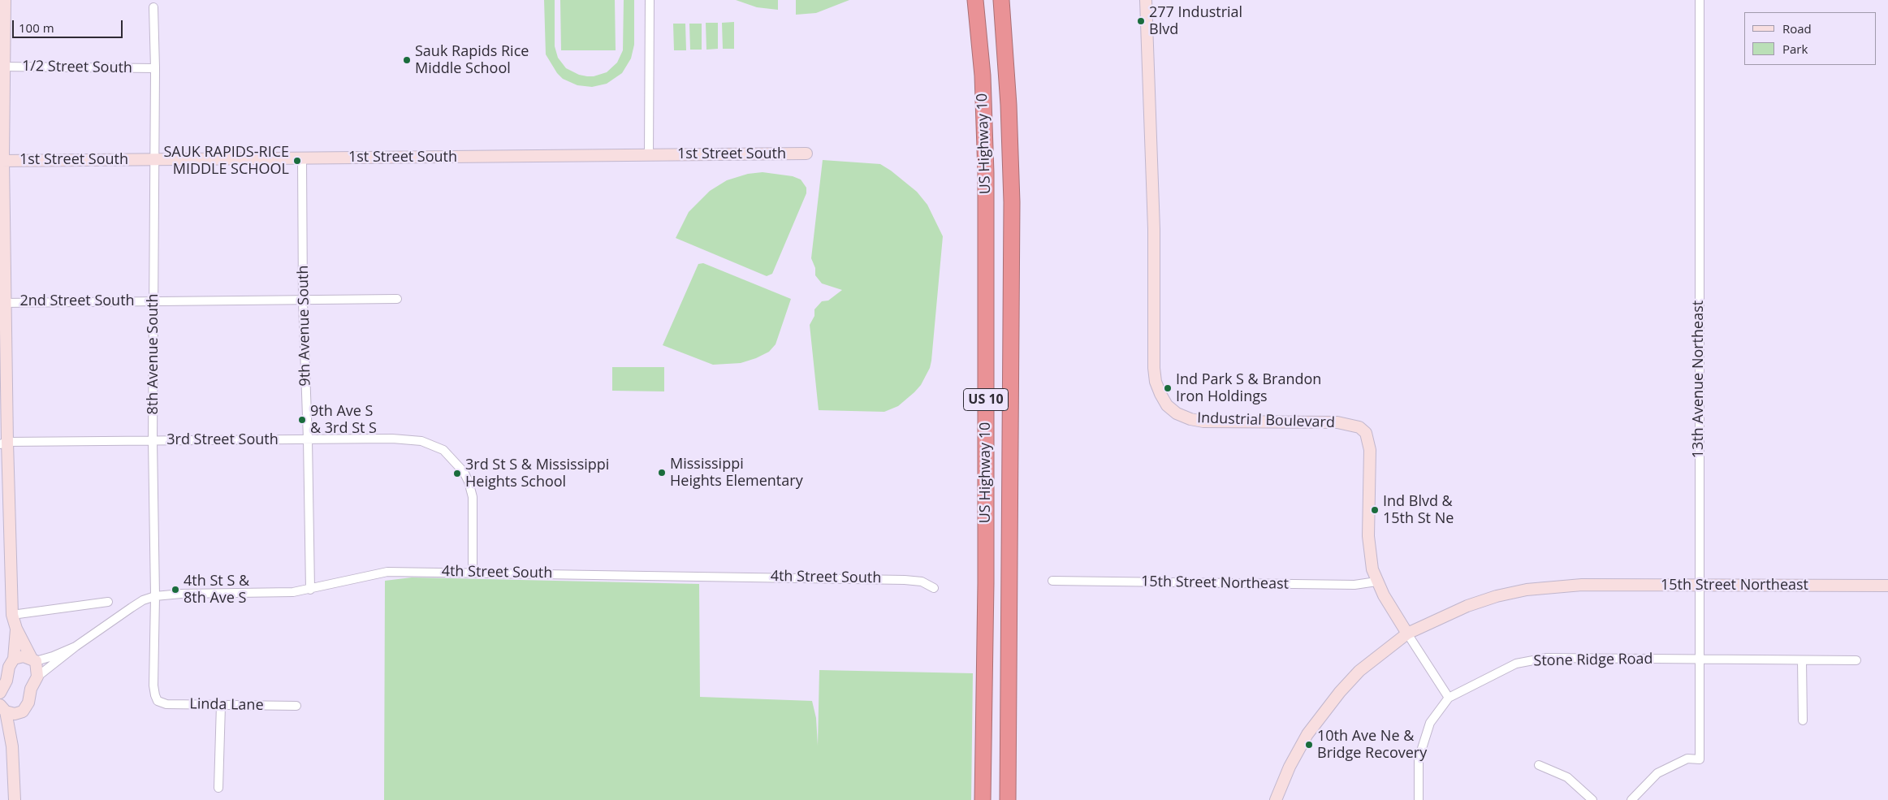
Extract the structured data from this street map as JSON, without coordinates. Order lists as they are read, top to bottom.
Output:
{
  "streets": {
    "highway": ["US Highway 10", "US 10"],
    "street": [
      "1/2 Street South",
      "1st Street South",
      "2nd Street South",
      "9th Avenue South",
      "8th Avenue South",
      "13th Avenue Northeast",
      "Industrial Boulevard",
      "3rd Street South",
      "4th Street South",
      "15th Street Northeast",
      "Stone Ridge Road",
      "Linda Lane"
    ]
  },
  "crossings": [
    ["1/2 Street South", "8th Avenue South"],
    ["1st Street South", "9th Avenue South"],
    ["1st Street South", "8th Avenue South"],
    ["2nd Street South", "9th Avenue South"],
    ["2nd Street South", "8th Avenue South"],
    ["9th Avenue South", "3rd Street South"],
    ["9th Avenue South", "4th Street South"],
    ["8th Avenue South", "3rd Street South"],
    ["8th Avenue South", "4th Street South"],
    ["8th Avenue South", "Linda Lane"],
    ["13th Avenue Northeast", "15th Street Northeast"],
    ["13th Avenue Northeast", "Stone Ridge Road"],
    ["Industrial Boulevard", "15th Street Northeast"],
    ["Industrial Boulevard", "Stone Ridge Road"],
    ["3rd Street South", "4th Street South"]
  ],
  "places": [
    "277 Industrial Blvd",
    "Sauk Rapids Rice Middle School",
    "SAUK RAPIDS-RICE MIDDLE SCHOOL",
    "Ind Park S & Brandon Iron Holdings",
    "9th Ave S & 3rd St S",
    "Mississippi Heights Elementary",
    "3rd St S & Mississippi Heights School",
    "Ind Blvd & 15th St Ne",
    "4th St S & 8th Ave S",
    "10th Ave Ne & Bridge Recovery"
  ],
  "legend": ["Road", "Park"],
  "scale_bar": "100 m"
}
